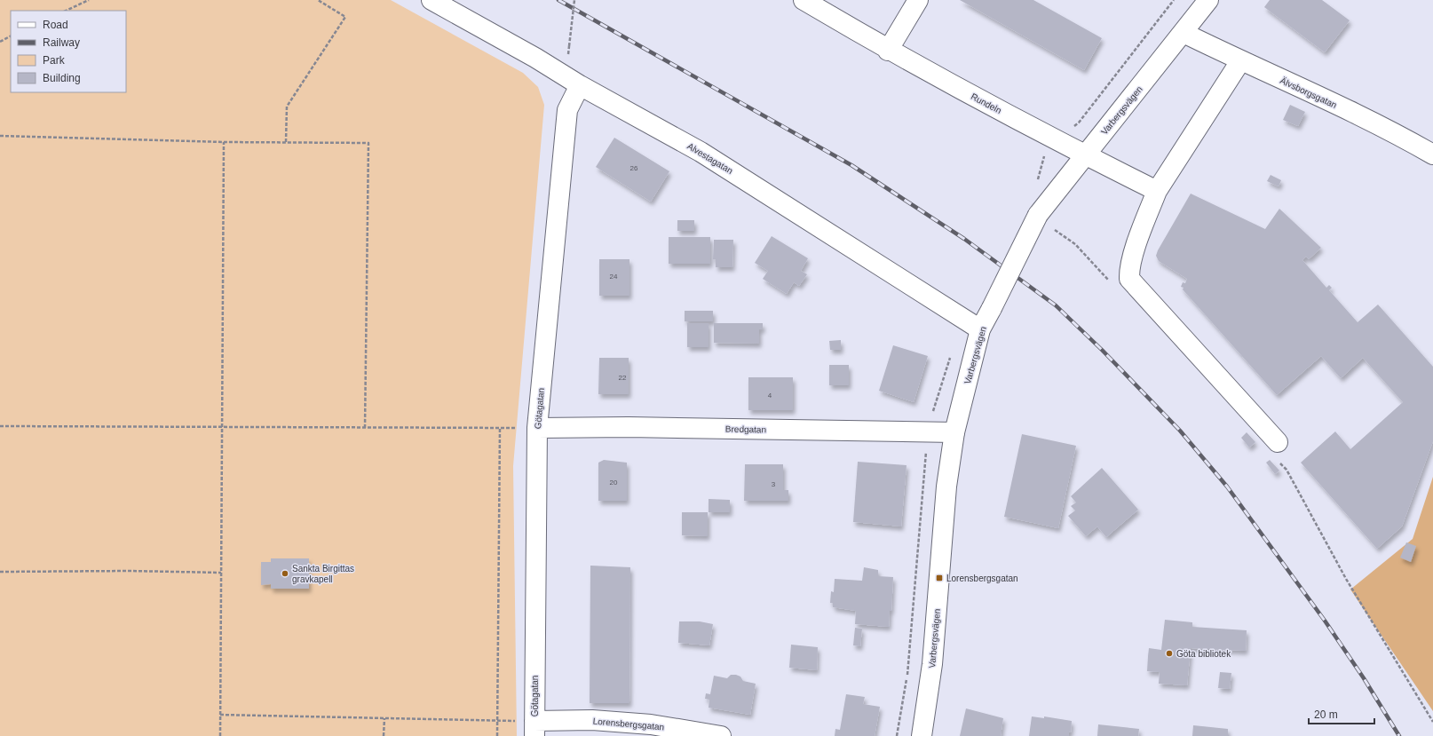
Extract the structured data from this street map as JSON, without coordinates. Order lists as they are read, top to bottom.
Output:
{
  "streets": {
    "street": [
      "Älvsborgsgatan",
      "Rundeln",
      "Varbergsvägen",
      "Alvestagatan",
      "Götagatan",
      "Bredgatan",
      "Lorensbergsgatan"
    ]
  },
  "crossings": [
    ["Älvsborgsgatan", "Varbergsvägen"],
    ["Rundeln", "Varbergsvägen"],
    ["Varbergsvägen", "Alvestagatan"],
    ["Varbergsvägen", "Bredgatan"],
    ["Alvestagatan", "Götagatan"],
    ["Götagatan", "Bredgatan"],
    ["Götagatan", "Lorensbergsgatan"]
  ],
  "places": {
    "other": ["Sankta Birgittas gravkapell", "Göta bibliotek"],
    "transit": ["Lorensbergsgatan"]
  },
  "house_numbers": [
    "26",
    "24",
    "22",
    "4",
    "20",
    "3"
  ],
  "legend": [
    "Road",
    "Railway",
    "Park",
    "Building"
  ],
  "scale_bar": "20 m"
}
